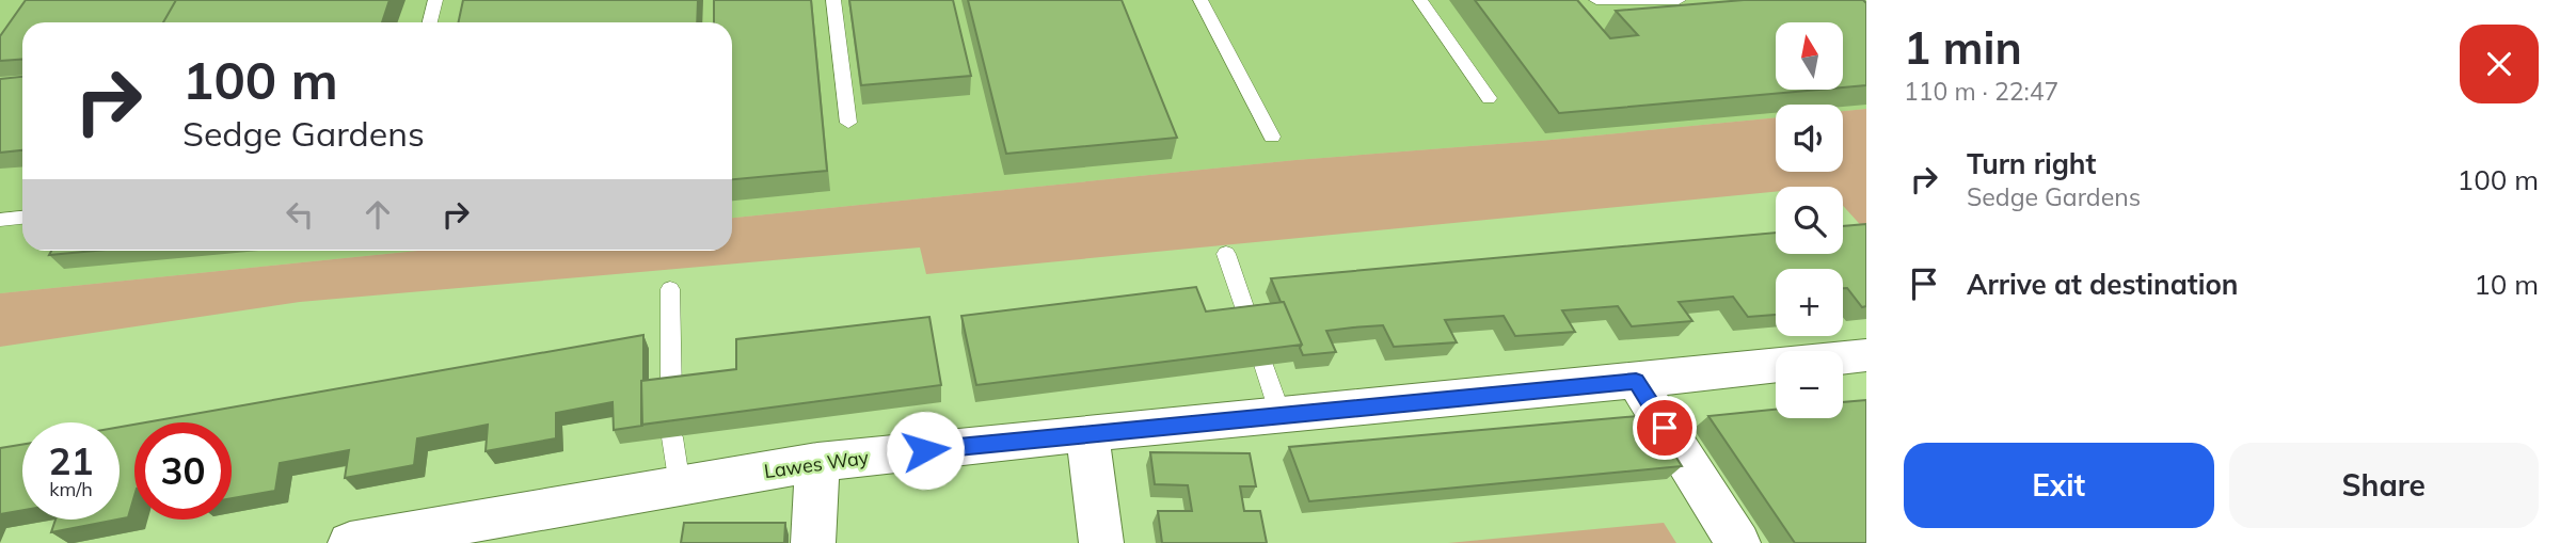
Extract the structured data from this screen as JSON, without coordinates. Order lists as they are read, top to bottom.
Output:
{
  "streets": {
    "street": ["Lawes Way"]
  },
  "north": "top",
  "page": {
    "heading": ["1 min", "110 m · 22:47"],
    "map_buttons": ["+", "−"],
    "turn": ["100 m", "Sedge Gardens"],
    "list": [
      {
        "name": "Turn right",
        "note": "Sedge Gardens",
        "value": "100 m"
      },
      {
        "name": "Arrive at destination",
        "value": "10 m"
      }
    ],
    "speed": "21 km/h",
    "limit": "30",
    "buttons": ["Exit", "Share"]
  }
}
